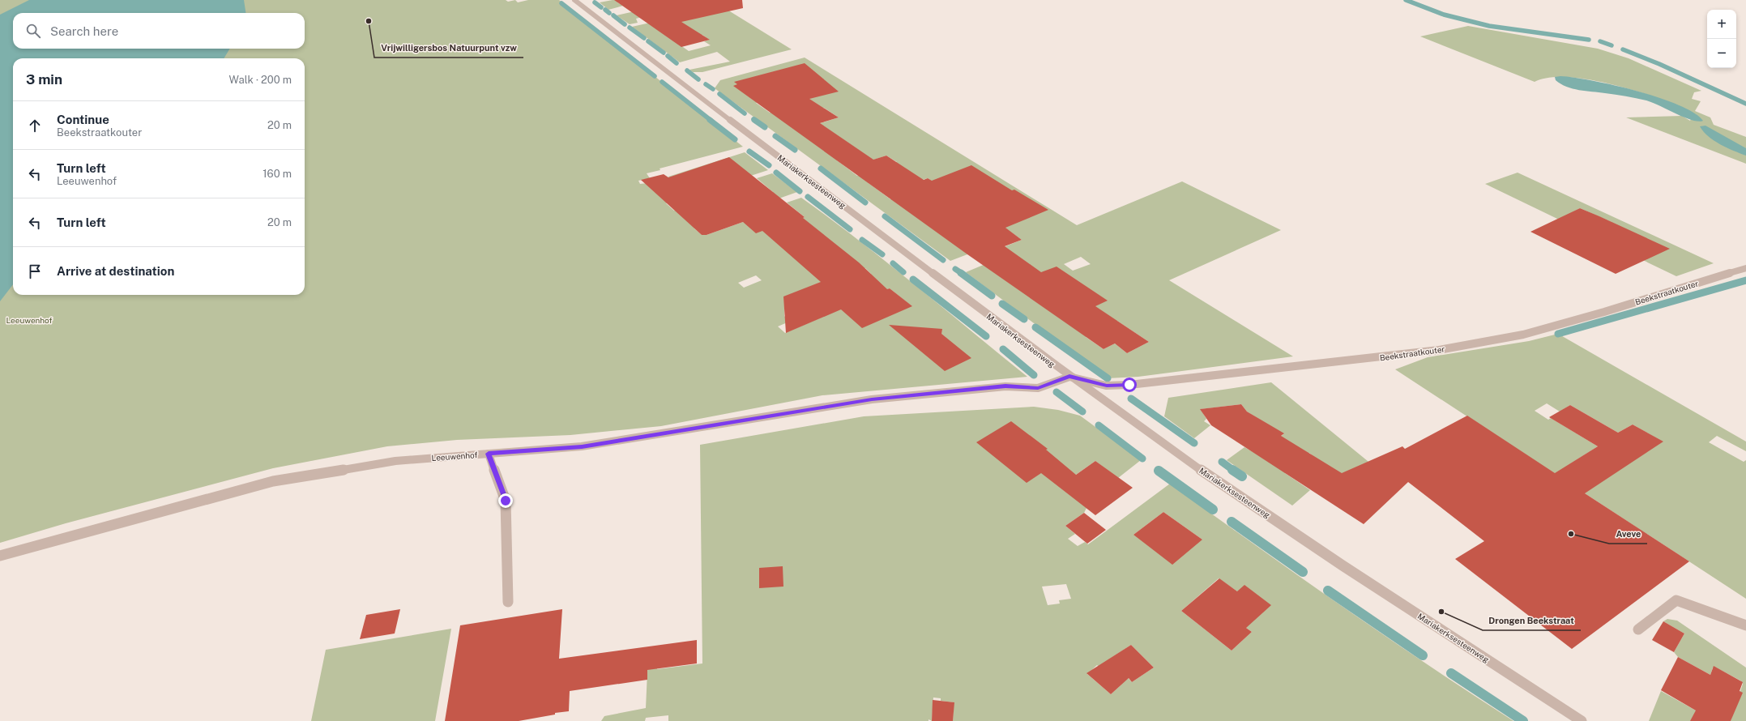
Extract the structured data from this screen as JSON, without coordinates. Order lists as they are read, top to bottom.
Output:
{
  "streets": {
    "street": ["Mariakerksesteenweg", "Beekstraatkouter", "Leeuwenhof"]
  },
  "crossings": [
    ["Mariakerksesteenweg", "Beekstraatkouter"],
    ["Mariakerksesteenweg", "Leeuwenhof"],
    ["Beekstraatkouter", "Leeuwenhof"]
  ],
  "parks": ["Leeuwenhof"],
  "places": ["Vrijwilligersbos Natuurpunt vzw", "Aveve", "Drongen Beekstraat"],
  "page": {
    "map_buttons": ["+", "−"],
    "search": "Search here",
    "heading": ["3 min", "Walk · 200 m"],
    "list": [
      ["Continue", "Beekstraatkouter", "20 m"],
      ["Turn left", "Leeuwenhof", "160 m"],
      ["Turn left", "20 m"],
      "Arrive at destination"
    ]
  }
}
